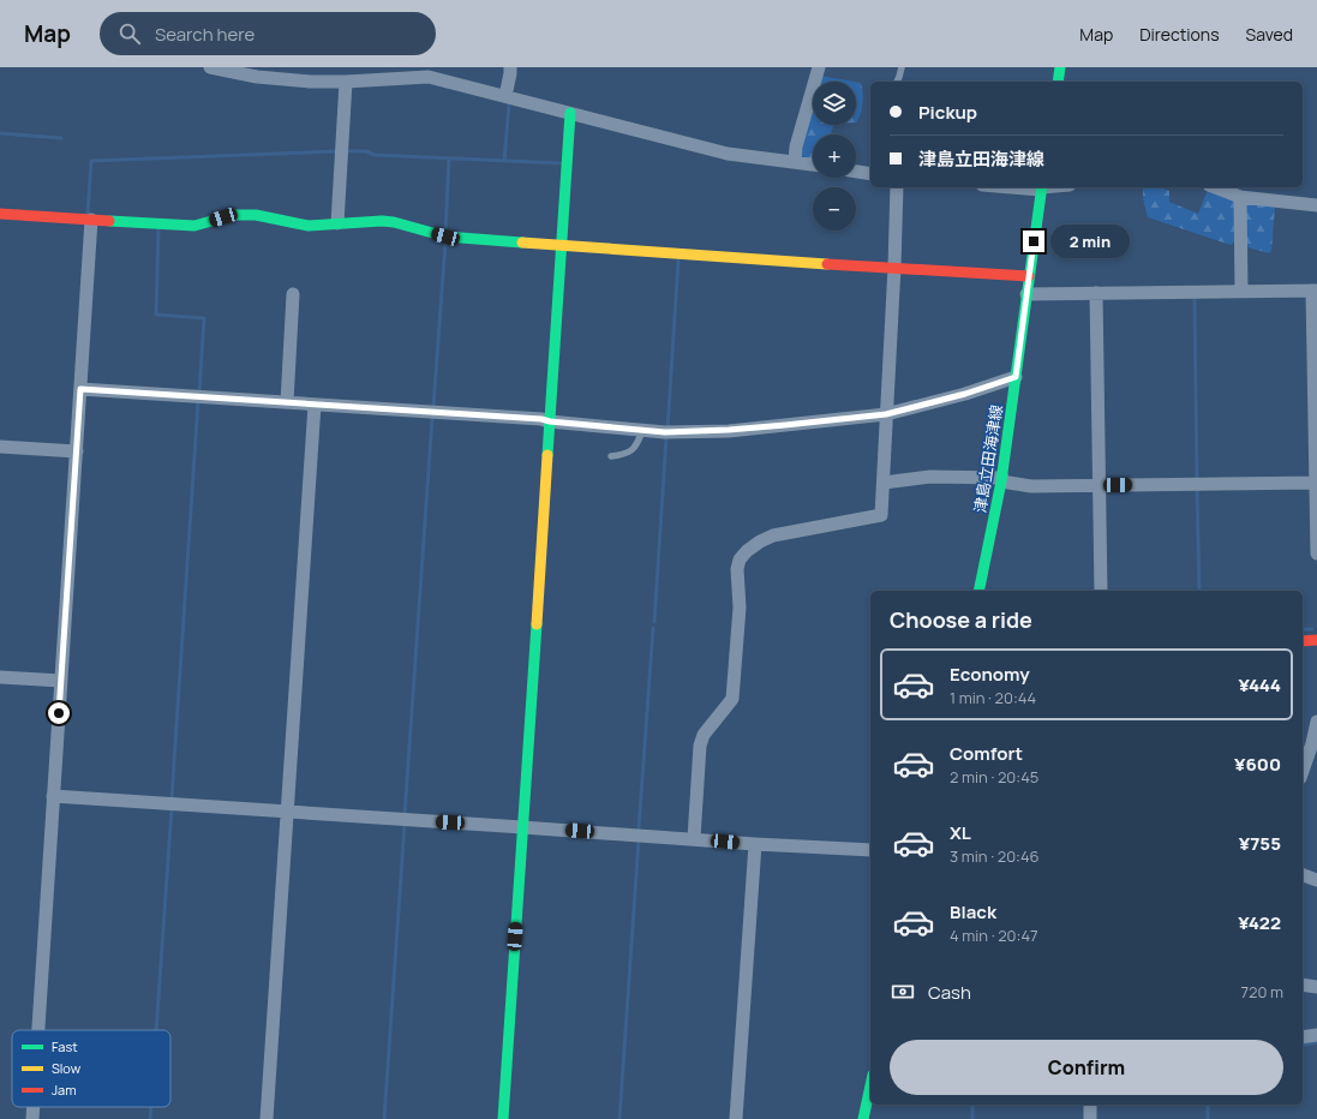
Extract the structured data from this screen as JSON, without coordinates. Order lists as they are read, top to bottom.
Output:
{
  "streets": {
    "street": ["津島立田海津線"]
  },
  "legend": ["Fast", "Slow", "Jam"],
  "page": {
    "header": "Map",
    "search": "Search here",
    "nav": ["Map", "Directions", "Saved"],
    "map_buttons": ["+", "−"],
    "banner": ["Pickup", "津島立田海津線"],
    "bubble": "2 min",
    "heading": "Choose a ride",
    "list": [
      {
        "name": "Economy",
        "note": "1 min · 20:44",
        "value": "¥444"
      },
      {
        "name": "Comfort",
        "note": "2 min · 20:45",
        "value": "¥600"
      },
      {
        "name": "XL",
        "note": "3 min · 20:46",
        "value": "¥755"
      },
      {
        "name": "Black",
        "note": "4 min · 20:47",
        "value": "¥422"
      }
    ],
    "pay": ["Cash", "720 m"],
    "buttons": "Confirm"
  }
}
